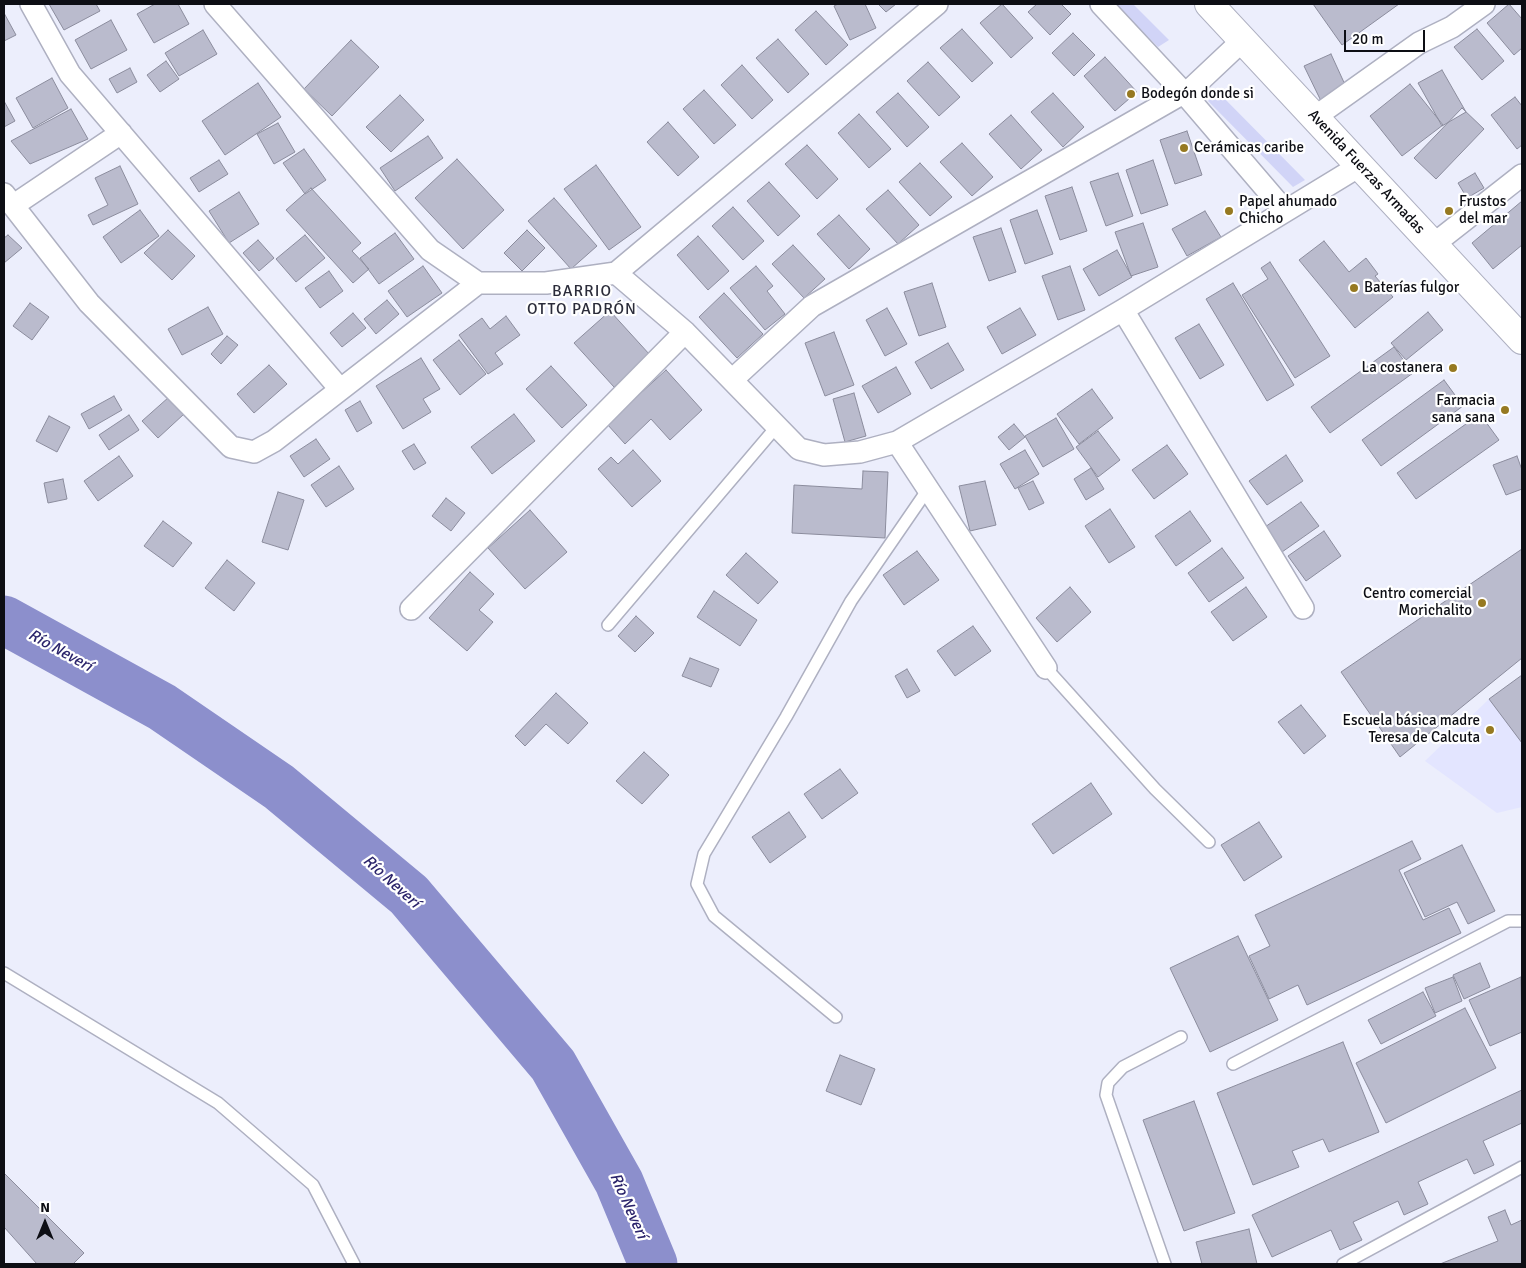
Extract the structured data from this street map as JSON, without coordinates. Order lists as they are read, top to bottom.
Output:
{
  "streets": {
    "street": ["Avenida Fuerzas Armadas"]
  },
  "districts": ["BARRIO OTTO PADRÓN"],
  "water": ["Río Neverí"],
  "places": [
    "Bodegón donde si",
    "Cerámicas caribe",
    "Papel ahumado Chicho",
    "Frustos del mar",
    "Baterías fulgor",
    "La costanera",
    "Farmacia sana sana",
    "Centro comercial Morichalito",
    "Escuela básica madre Teresa de Calcuta"
  ],
  "scale_bar": "20 m",
  "north": "top"
}
